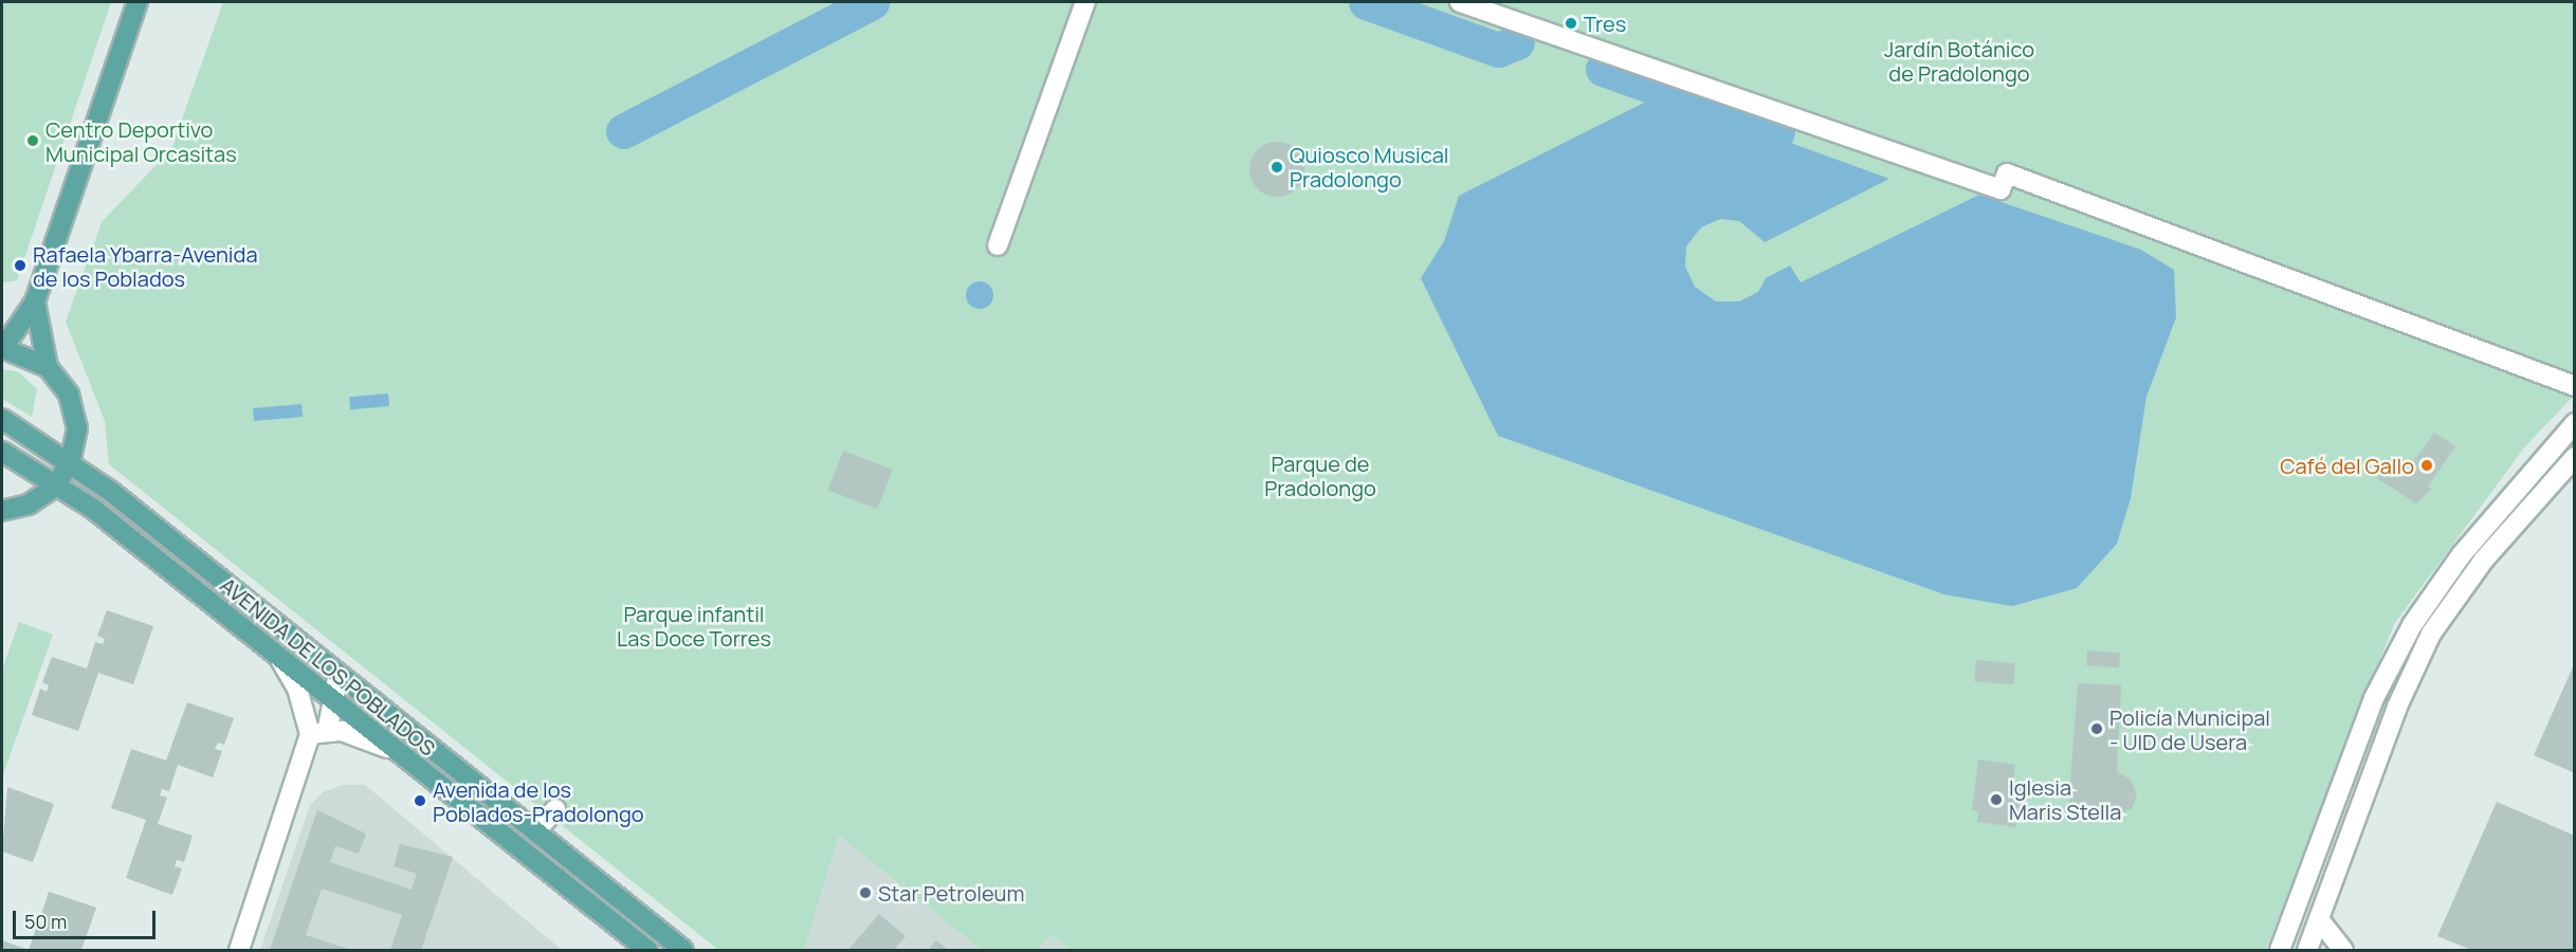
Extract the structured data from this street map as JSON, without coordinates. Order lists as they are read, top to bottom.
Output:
{
  "streets": {
    "main road": ["AVENIDA DE LOS POBLADOS"]
  },
  "parks": ["Jardín Botánico de Pradolongo", "Parque de Pradolongo", "Parque infantil Las Doce Torres"],
  "places": [
    "Tres",
    "Centro Deportivo Municipal Orcasitas",
    "Quiosco Musical Pradolongo",
    "Rafaela Ybarra-Avenida de los Poblados",
    "Café del Gallo",
    "Policía Municipal - UID de Usera",
    "Iglesia Maris Stella",
    "Avenida de los Poblados-Pradolongo",
    "Star Petroleum"
  ],
  "scale_bar": "50 m"
}
